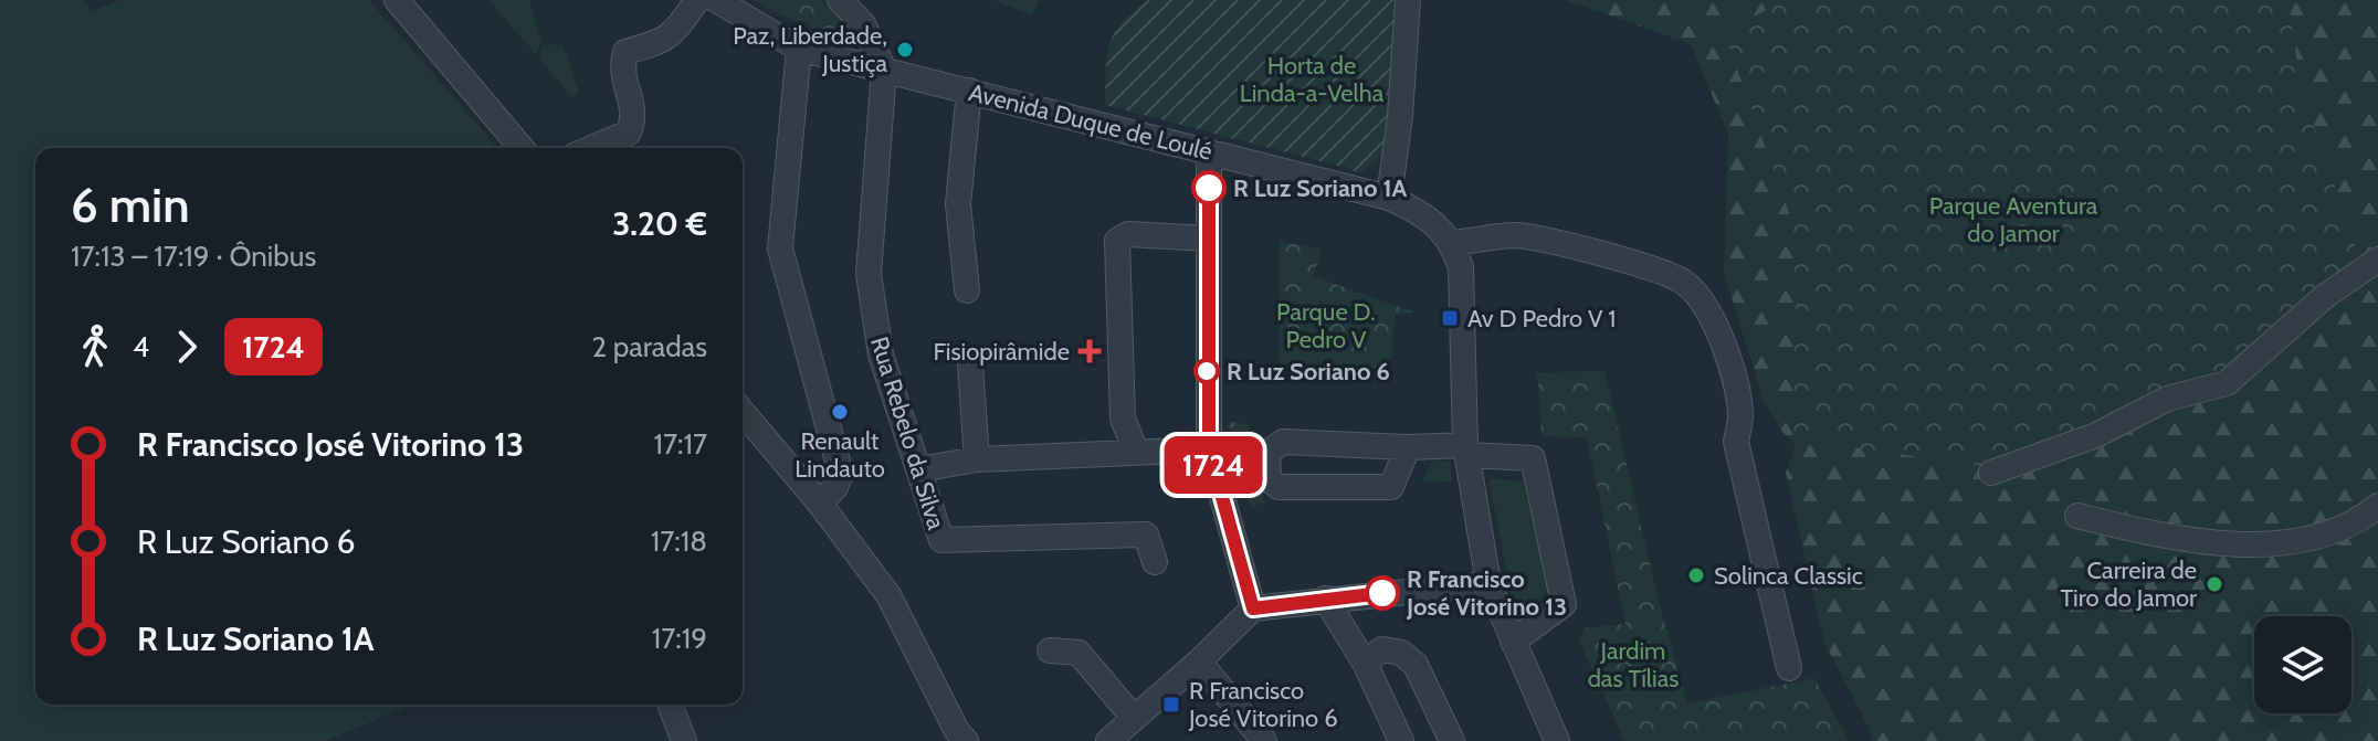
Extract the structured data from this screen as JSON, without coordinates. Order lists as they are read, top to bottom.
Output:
{
  "streets": {
    "street": ["Avenida Duque de Loulé", "Rua Rebelo da Silva"]
  },
  "crossings": [
    ["Avenida Duque de Loulé", "Rua Rebelo da Silva"]
  ],
  "parks": [
    "Horta de Linda-a-Velha",
    "Parque Aventura do Jamor",
    "Parque D. Pedro V",
    "Jardim das Tílias"
  ],
  "places": {
    "other": [
      "Paz, Liberdade, Justiça",
      "R Luz Soriano 1A",
      "R Luz Soriano 6",
      "Renault Lindauto",
      "Solinca Classic",
      "Carreira de Tiro do Jamor",
      "R Francisco José Vitorino 13"
    ],
    "transit": ["Av D Pedro V 1", "R Francisco José Vitorino 6"],
    "health": ["Fisiopirâmide"]
  },
  "lines": ["bus line 1724"],
  "page": {
    "on_map": "1724",
    "heading": ["6 min", "17:13 – 17:19 · Ônibus", "3.20 €"],
    "legs": ["4", "1724", "2 paradas"],
    "list": [
      {
        "name": "R Francisco José Vitorino 13",
        "value": "17:17"
      },
      {
        "name": "R Luz Soriano 6",
        "value": "17:18"
      },
      {
        "name": "R Luz Soriano 1A",
        "value": "17:19"
      }
    ]
  }
}
